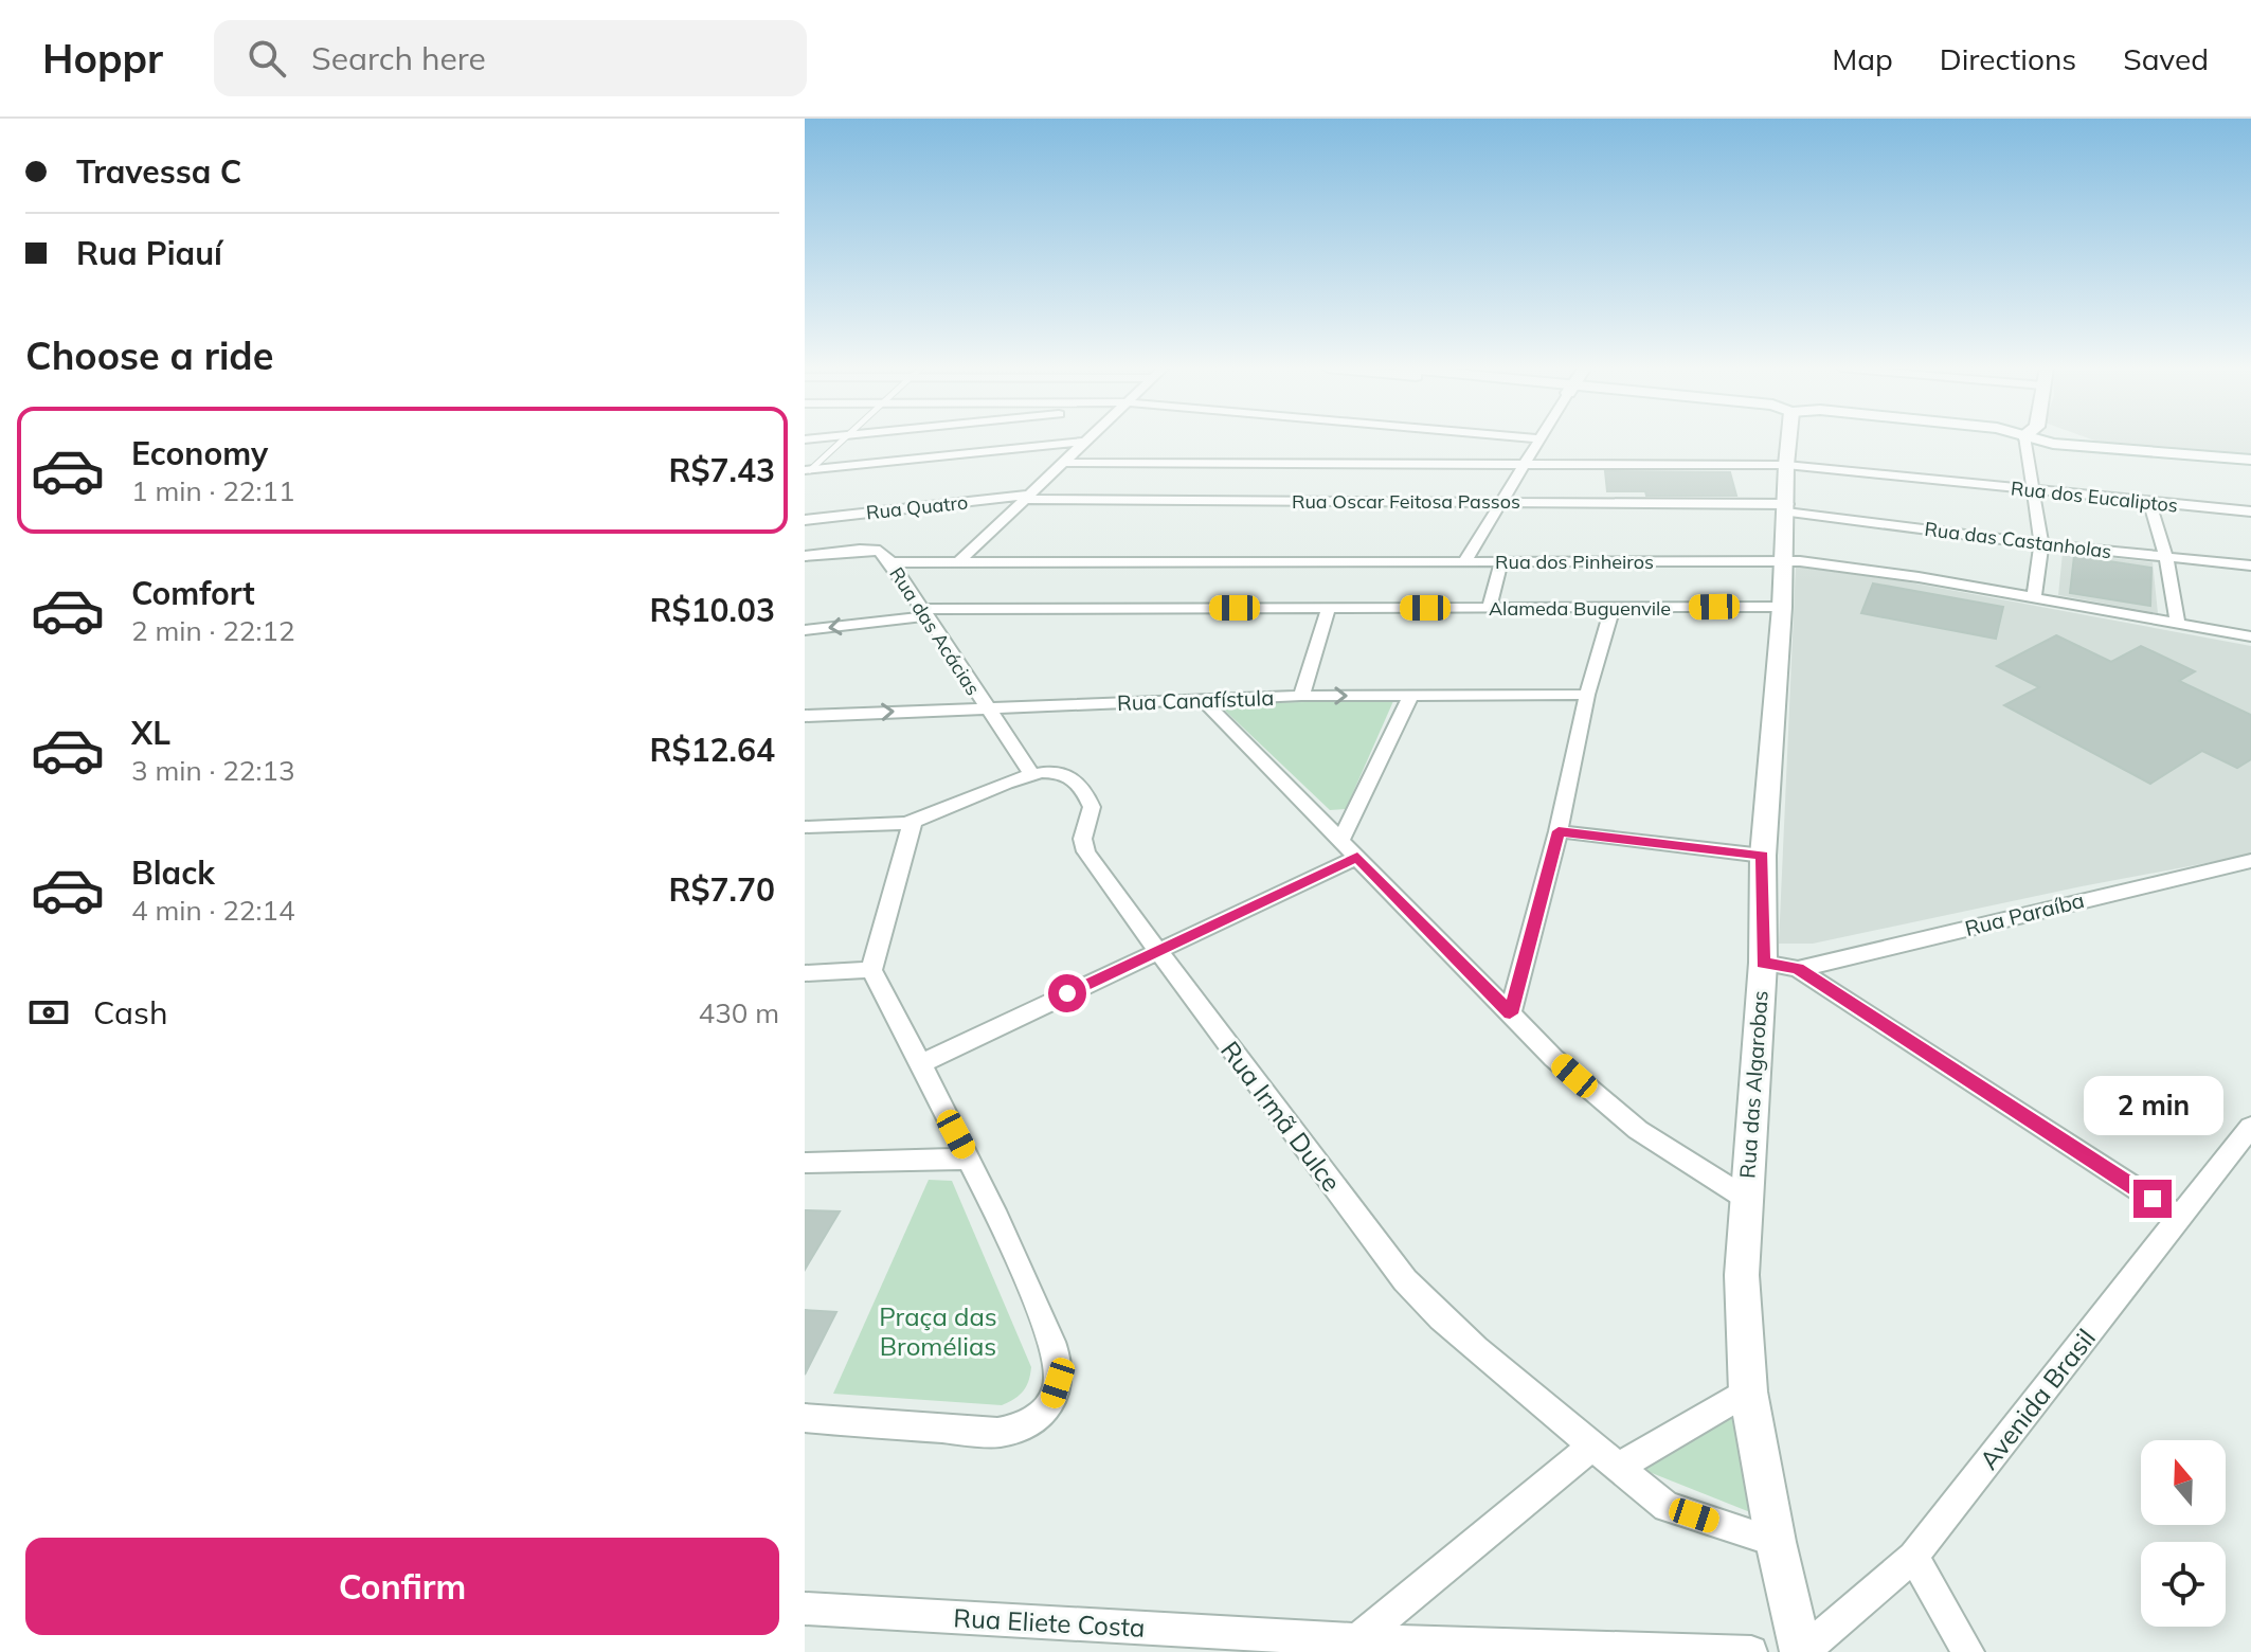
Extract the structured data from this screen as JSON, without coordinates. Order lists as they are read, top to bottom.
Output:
{
  "streets": {
    "street": [
      "Rua dos Eucaliptos",
      "Rua Oscar Feitosa Passos",
      "Rua Quatro",
      "Rua das Castanholas",
      "Rua dos Pinheiros",
      "Alameda Buguenvile",
      "Rua das Acácias",
      "Rua Canafístula",
      "Rua Paraíba",
      "Rua das Algarobas",
      "Rua Irmã Dulce",
      "Avenida Brasil",
      "Rua Eliete Costa"
    ]
  },
  "crossings": [
    ["Rua dos Eucaliptos", "Rua das Algarobas"],
    ["Rua Oscar Feitosa Passos", "Rua Quatro"],
    ["Rua Oscar Feitosa Passos", "Rua das Castanholas"],
    ["Rua Oscar Feitosa Passos", "Rua das Algarobas"],
    ["Rua das Castanholas", "Rua das Algarobas"],
    ["Rua dos Pinheiros", "Rua das Acácias"],
    ["Rua dos Pinheiros", "Rua das Algarobas"],
    ["Alameda Buguenvile", "Rua das Acácias"],
    ["Alameda Buguenvile", "Rua das Algarobas"],
    ["Rua das Acácias", "Rua Canafístula"],
    ["Rua das Acácias", "Rua Irmã Dulce"],
    ["Rua das Algarobas", "Rua Irmã Dulce"],
    ["Rua das Algarobas", "Avenida Brasil"]
  ],
  "parks": ["Praça das Bromélias"],
  "north": "top",
  "page": {
    "header": "Hoppr",
    "search": "Search here",
    "nav": ["Map", "Directions", "Saved"],
    "banner": ["Travessa C", "Rua Piauí"],
    "heading": "Choose a ride",
    "list": [
      {
        "name": "Economy",
        "note": "1 min · 22:11",
        "value": "R$7.43"
      },
      {
        "name": "Comfort",
        "note": "2 min · 22:12",
        "value": "R$10.03"
      },
      {
        "name": "XL",
        "note": "3 min · 22:13",
        "value": "R$12.64"
      },
      {
        "name": "Black",
        "note": "4 min · 22:14",
        "value": "R$7.70"
      }
    ],
    "pay": ["Cash", "430 m"],
    "bubble": "2 min",
    "buttons": "Confirm"
  }
}
